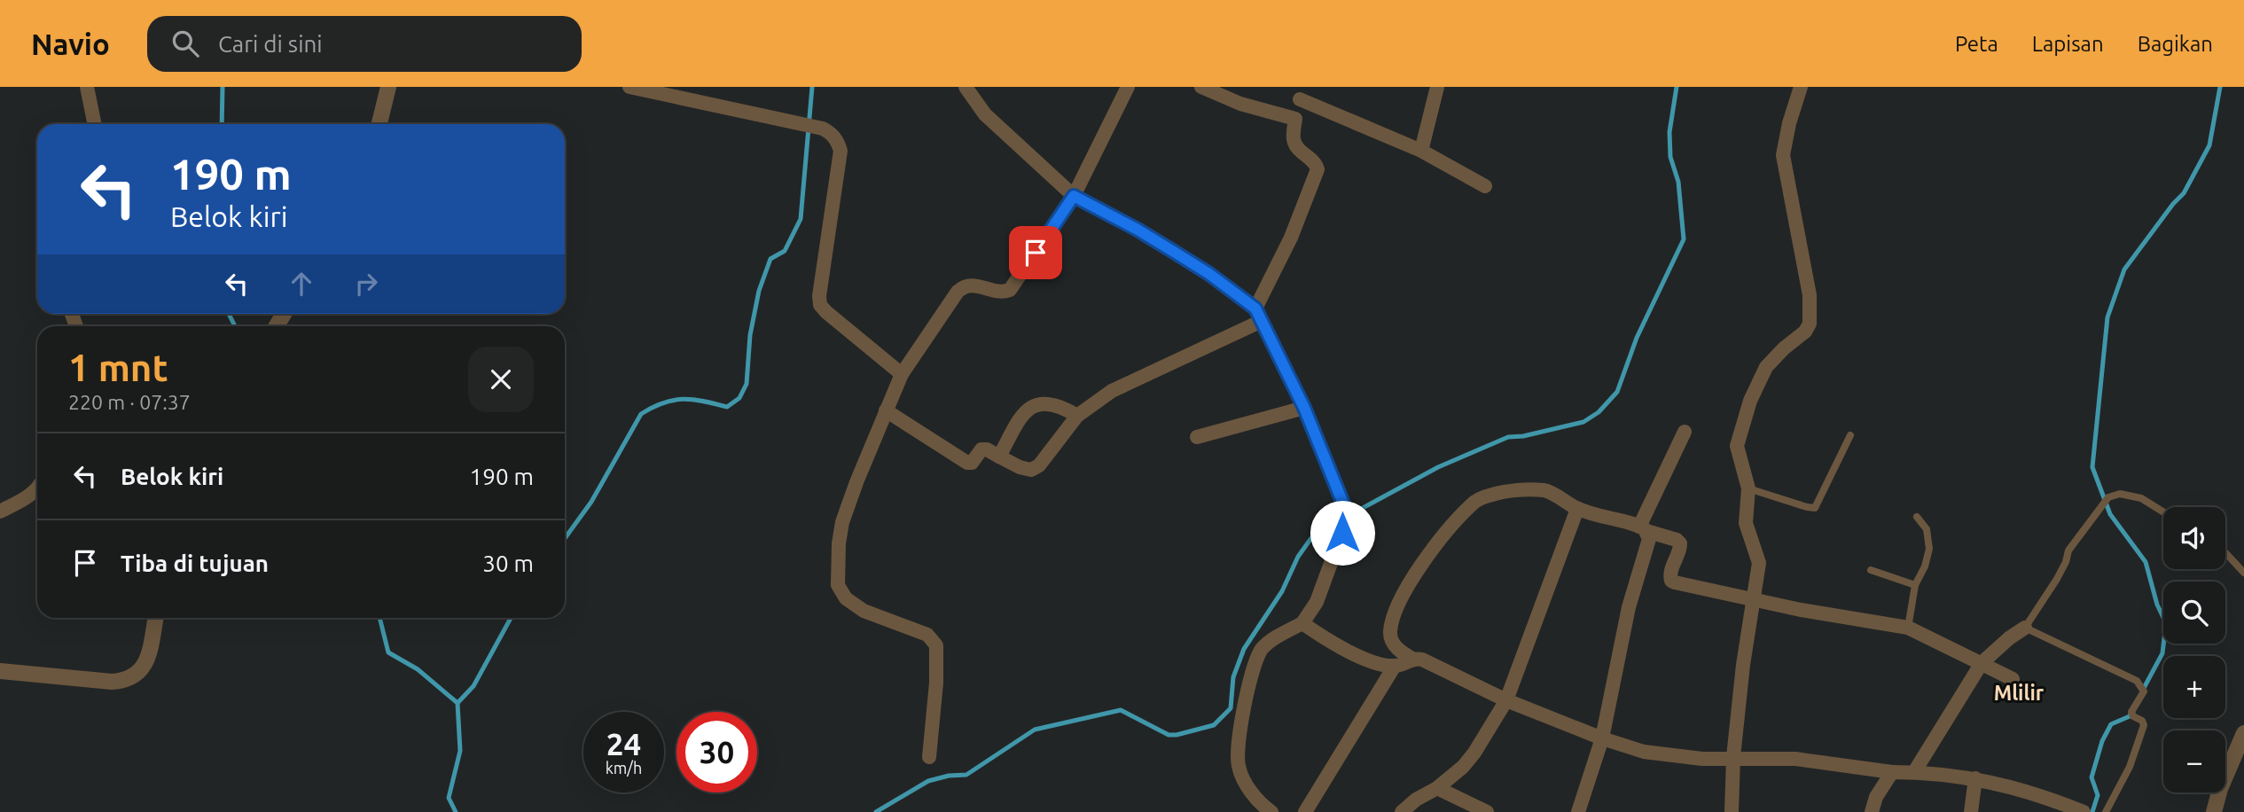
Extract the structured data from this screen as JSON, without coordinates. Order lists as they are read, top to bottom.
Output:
{
  "districts": ["Mlilir"],
  "page": {
    "header": "Navio",
    "search": "Cari di sini",
    "nav": ["Peta", "Lapisan", "Bagikan"],
    "turn": ["190 m", "Belok kiri"],
    "heading": ["1 mnt", "220 m · 07:37"],
    "list": [
      {
        "name": "Belok kiri",
        "value": "190 m"
      },
      {
        "name": "Tiba di tujuan",
        "value": "30 m"
      }
    ],
    "map_buttons": ["+", "−"],
    "speed": "24 km/h",
    "limit": "30"
  }
}
